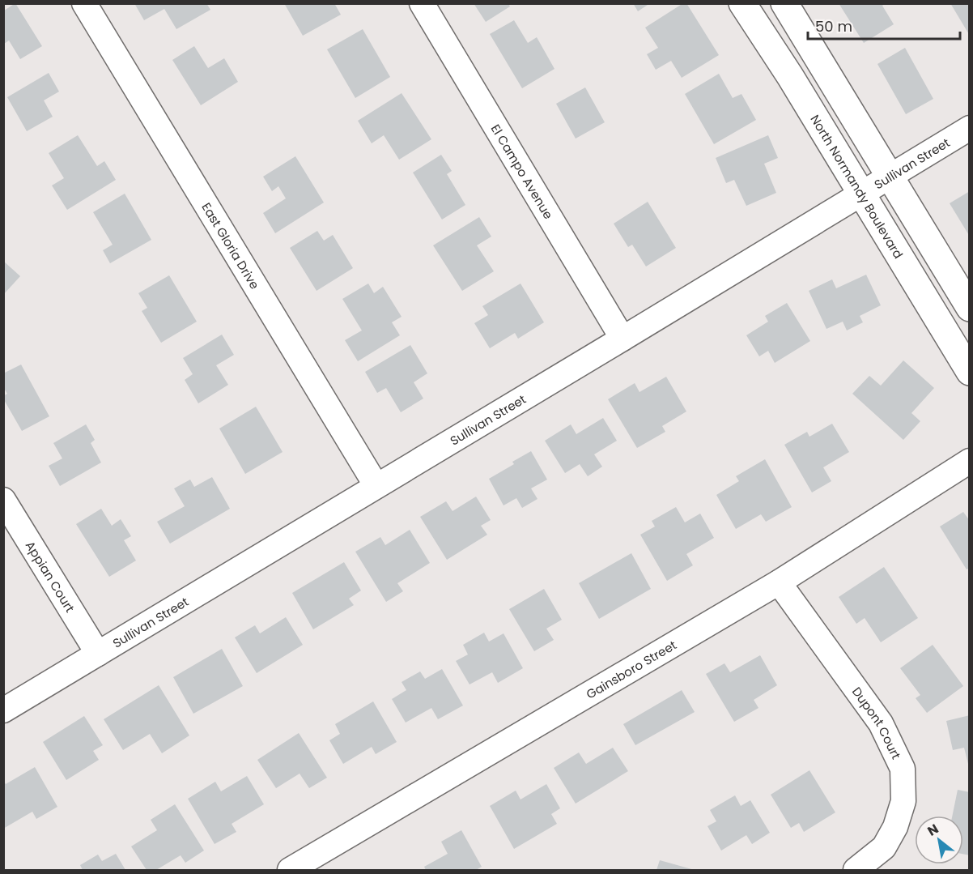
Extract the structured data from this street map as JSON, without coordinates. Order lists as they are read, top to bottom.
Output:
{
  "streets": {
    "street": [
      "Sullivan Street",
      "El Campo Avenue",
      "North Normandy Boulevard",
      "East Gloria Drive",
      "Appian Court",
      "Gainsboro Street",
      "Dupont Court"
    ]
  },
  "crossings": [
    ["Sullivan Street", "El Campo Avenue"],
    ["Sullivan Street", "North Normandy Boulevard"],
    ["Sullivan Street", "East Gloria Drive"],
    ["Sullivan Street", "Appian Court"],
    ["Gainsboro Street", "Dupont Court"]
  ],
  "scale_bar": "50 m",
  "north": "top left"
}
